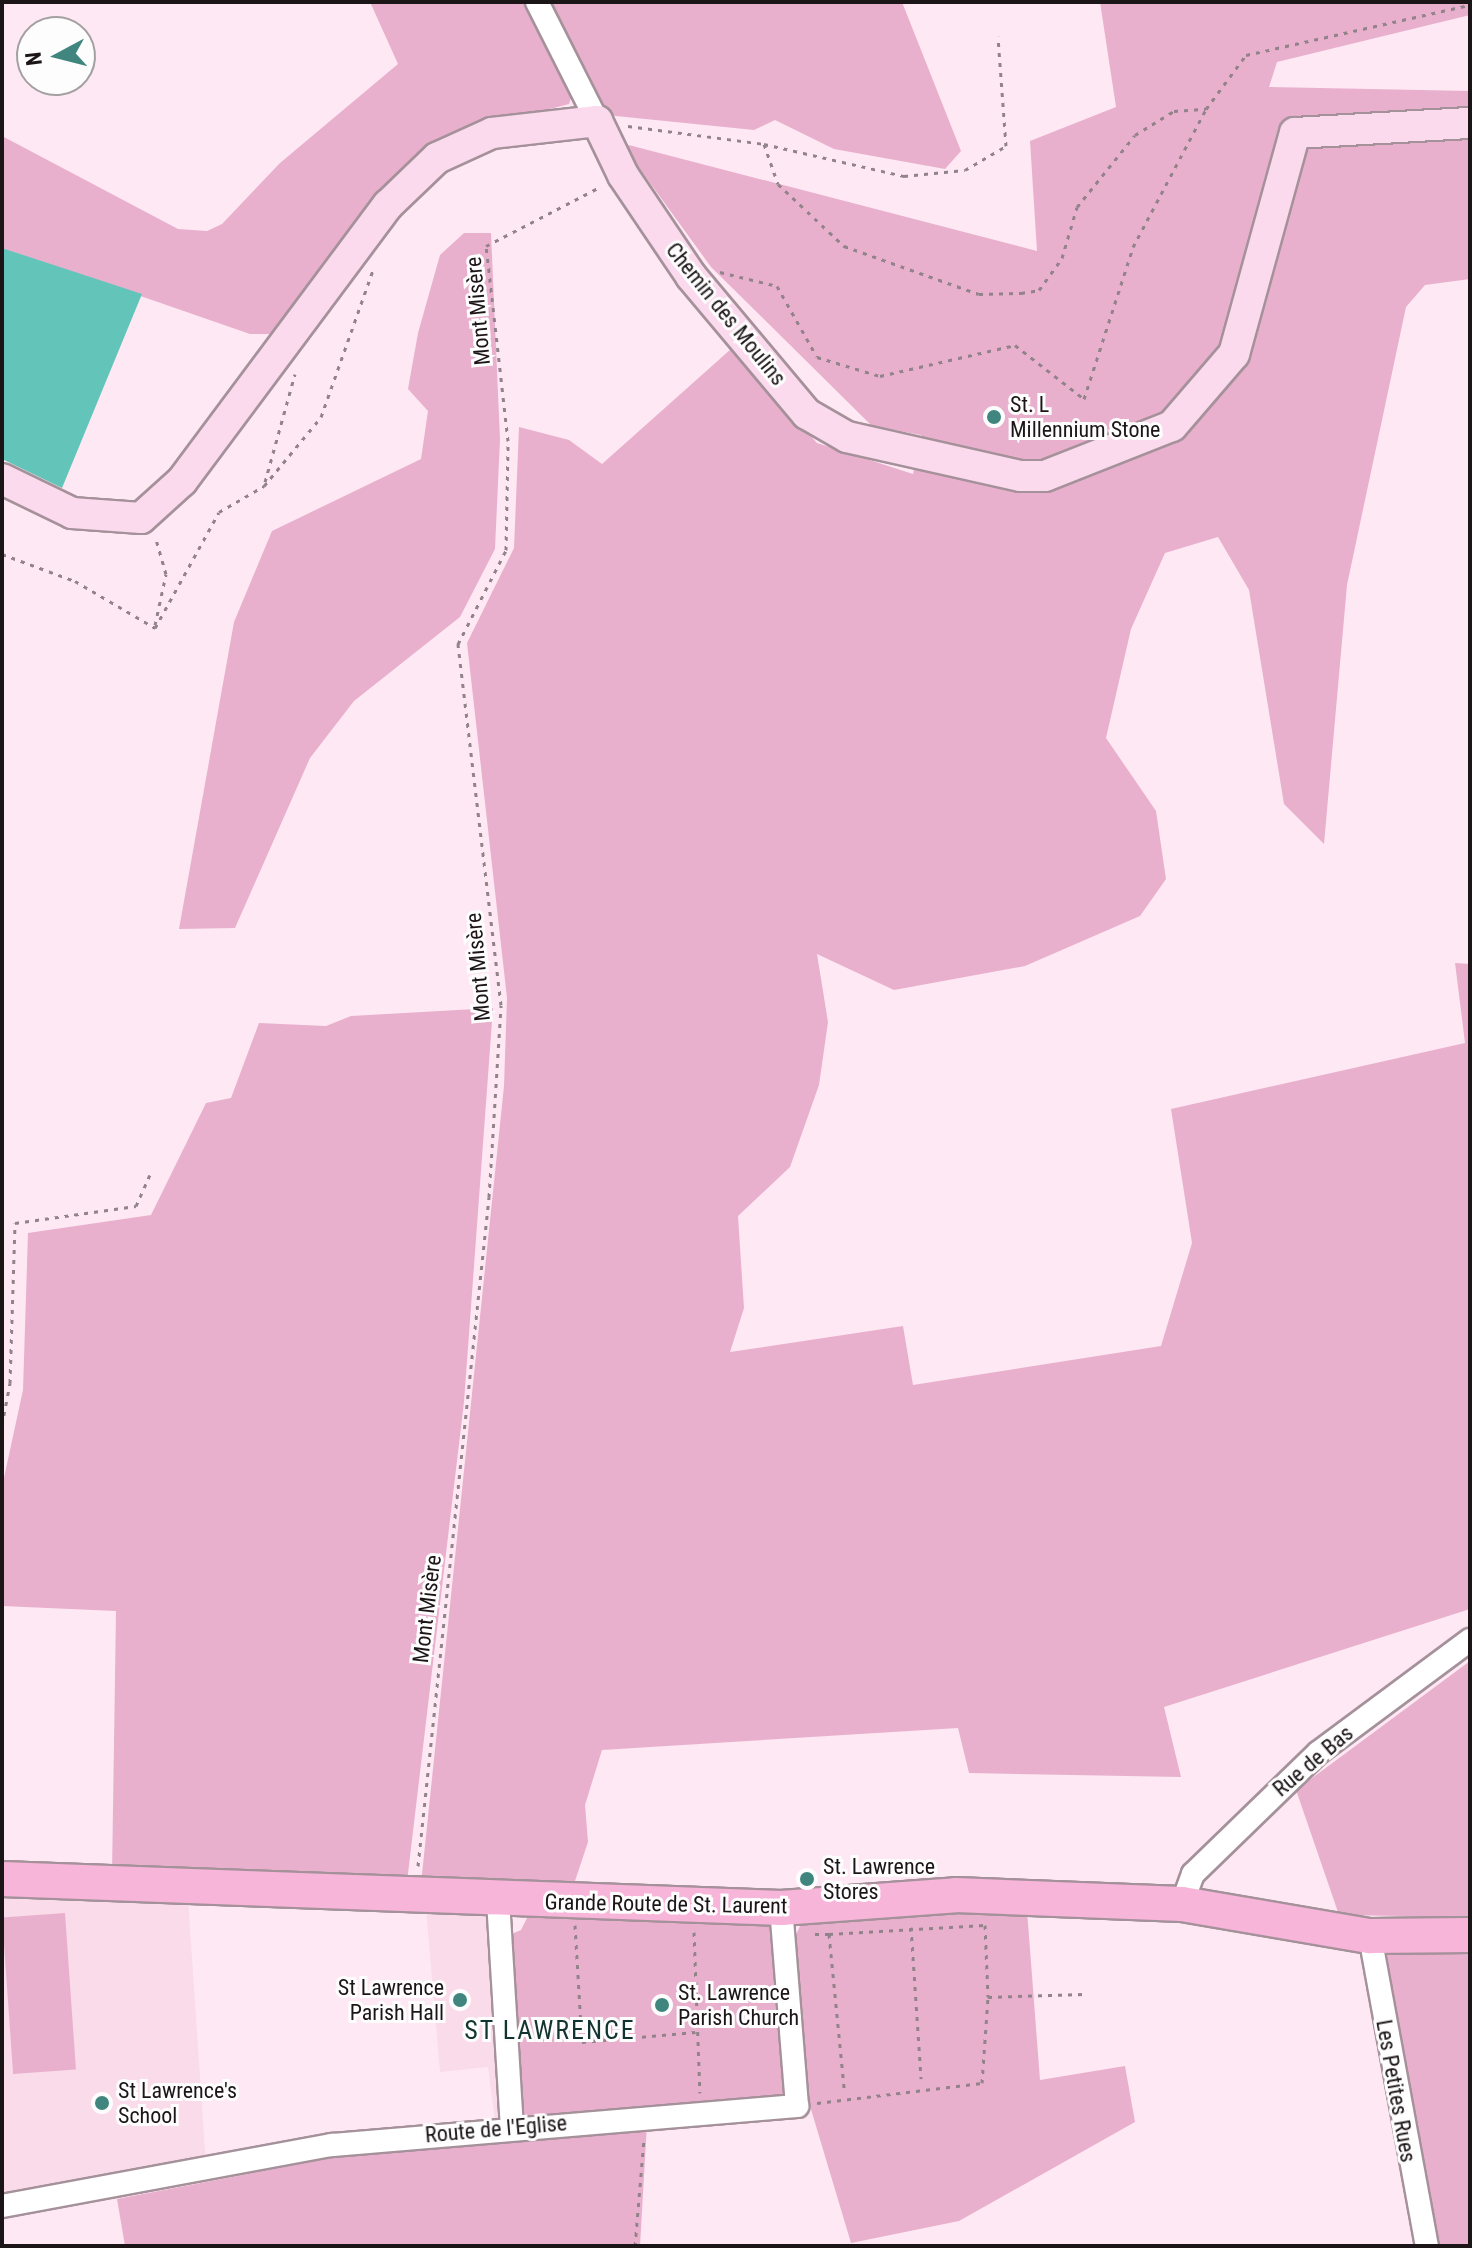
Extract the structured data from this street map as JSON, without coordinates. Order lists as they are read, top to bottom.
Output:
{
  "streets": {
    "main road": ["Grande Route de St. Laurent"],
    "street": [
      "Chemin des Moulins",
      "Rue de Bas",
      "Les Petites Rues",
      "Route de l'Eglise"
    ],
    "path": ["Mont Misère"]
  },
  "crossings": [
    ["Mont Misère", "Chemin des Moulins"],
    ["Mont Misère", "Grande Route de St. Laurent"],
    ["Rue de Bas", "Grande Route de St. Laurent"],
    ["Grande Route de St. Laurent", "Les Petites Rues"]
  ],
  "districts": ["ST LAWRENCE"],
  "places": [
    "St. L Millennium Stone",
    "St. Lawrence Stores",
    "St Lawrence Parish Hall",
    "St. Lawrence Parish Church",
    "St Lawrence's School"
  ],
  "north": "left"
}
